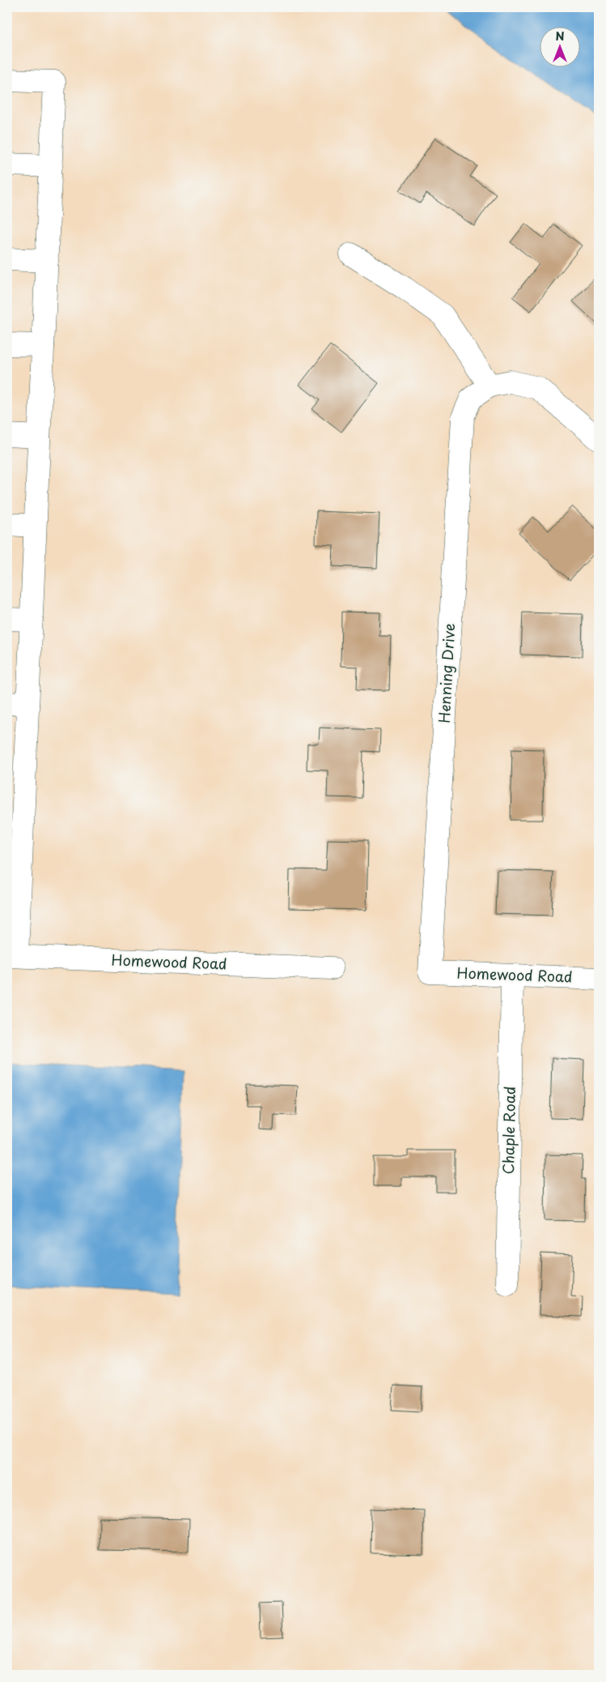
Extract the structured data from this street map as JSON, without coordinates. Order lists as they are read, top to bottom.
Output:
{
  "streets": {
    "street": ["Henning Drive", "Homewood Road", "Chaple Road"]
  },
  "crossings": [
    ["Henning Drive", "Homewood Road"],
    ["Homewood Road", "Chaple Road"]
  ],
  "north": "top"
}
